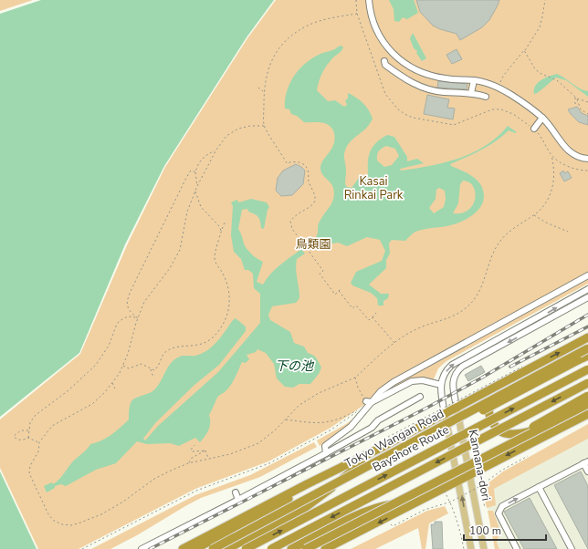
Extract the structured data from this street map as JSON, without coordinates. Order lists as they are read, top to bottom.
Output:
{
  "streets": {
    "highway": ["Tokyo Wangan Road", "Bayshore Route"],
    "main road": ["Kannana-dori"]
  },
  "water": ["下の池"],
  "parks": ["Kasai Rinkai Park", "鳥類園"],
  "scale_bar": "100 m"
}
